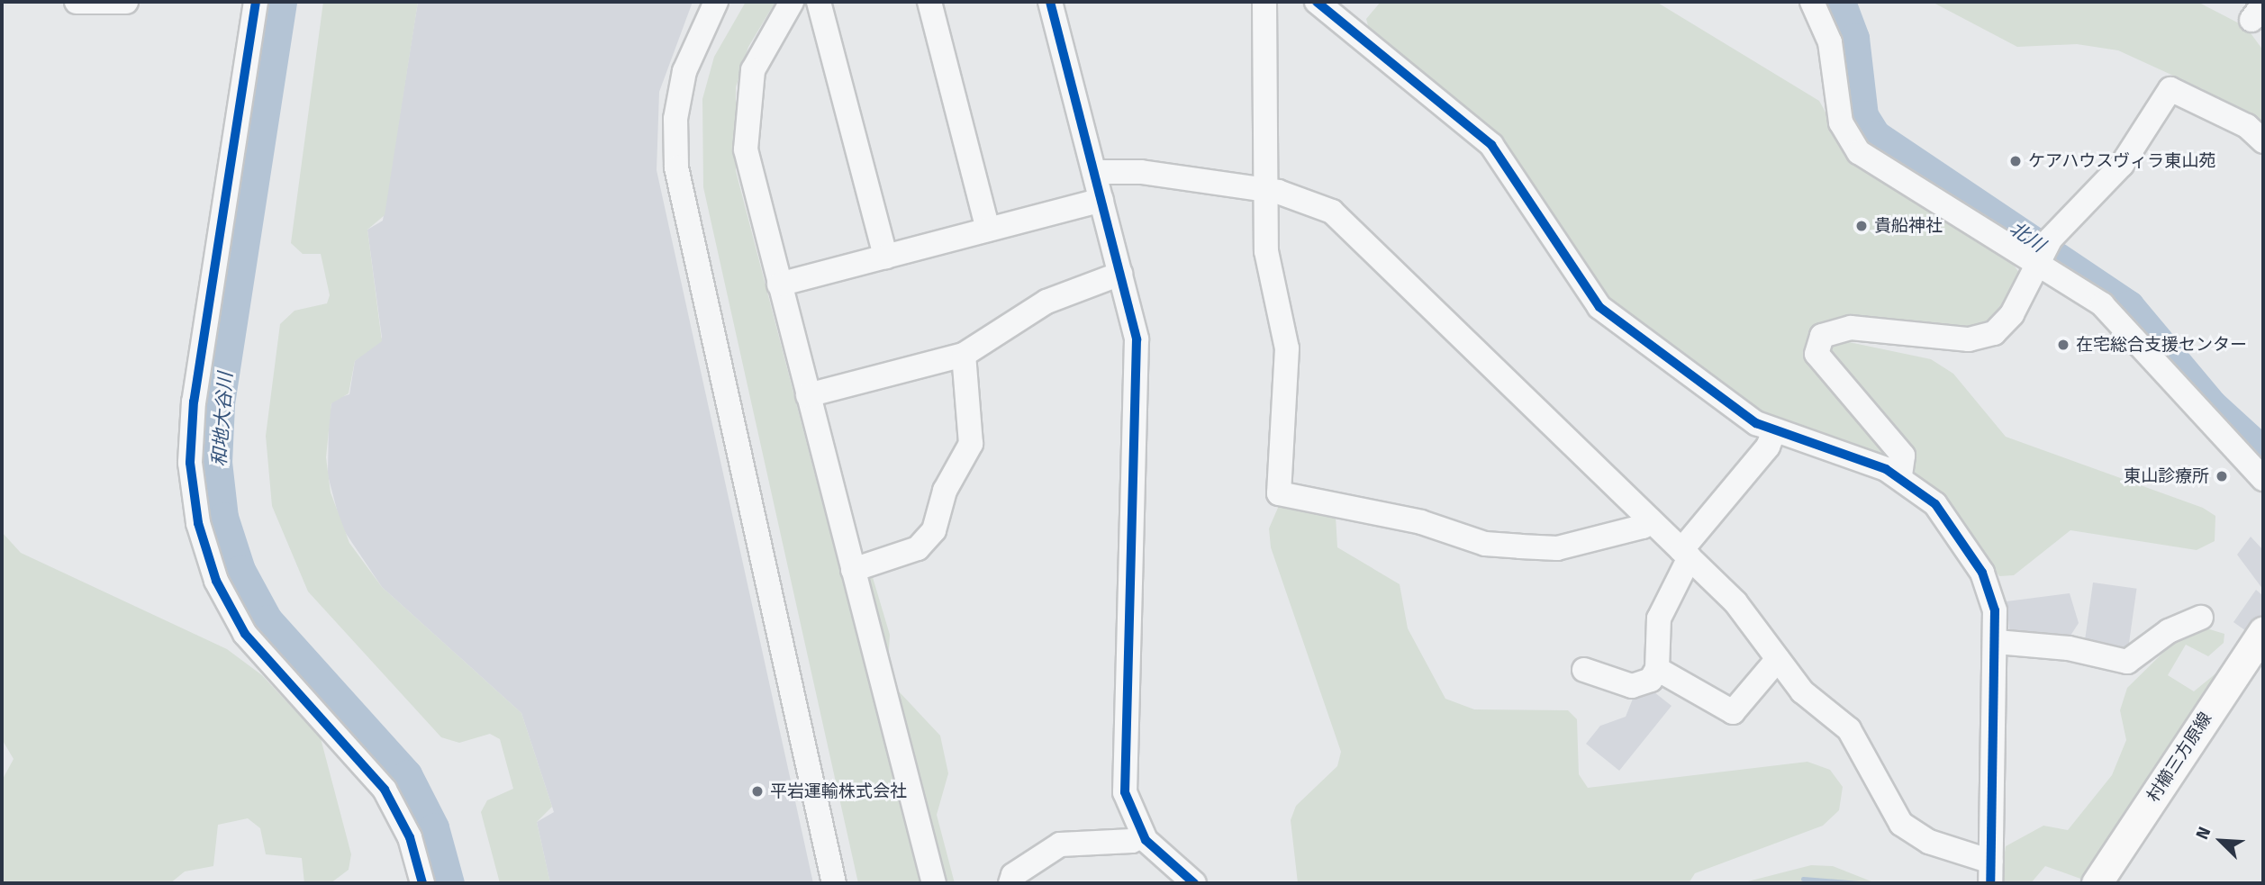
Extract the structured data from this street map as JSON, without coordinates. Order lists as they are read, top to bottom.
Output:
{
  "streets": {
    "main road": ["村櫛三方原線"]
  },
  "water": ["北川", "和地大谷川"],
  "places": [
    "ケアハウスヴィラ東山苑",
    "貴船神社",
    "在宅総合支援センター",
    "東山診療所",
    "平岩運輸株式会社"
  ],
  "north": "top left"
}
